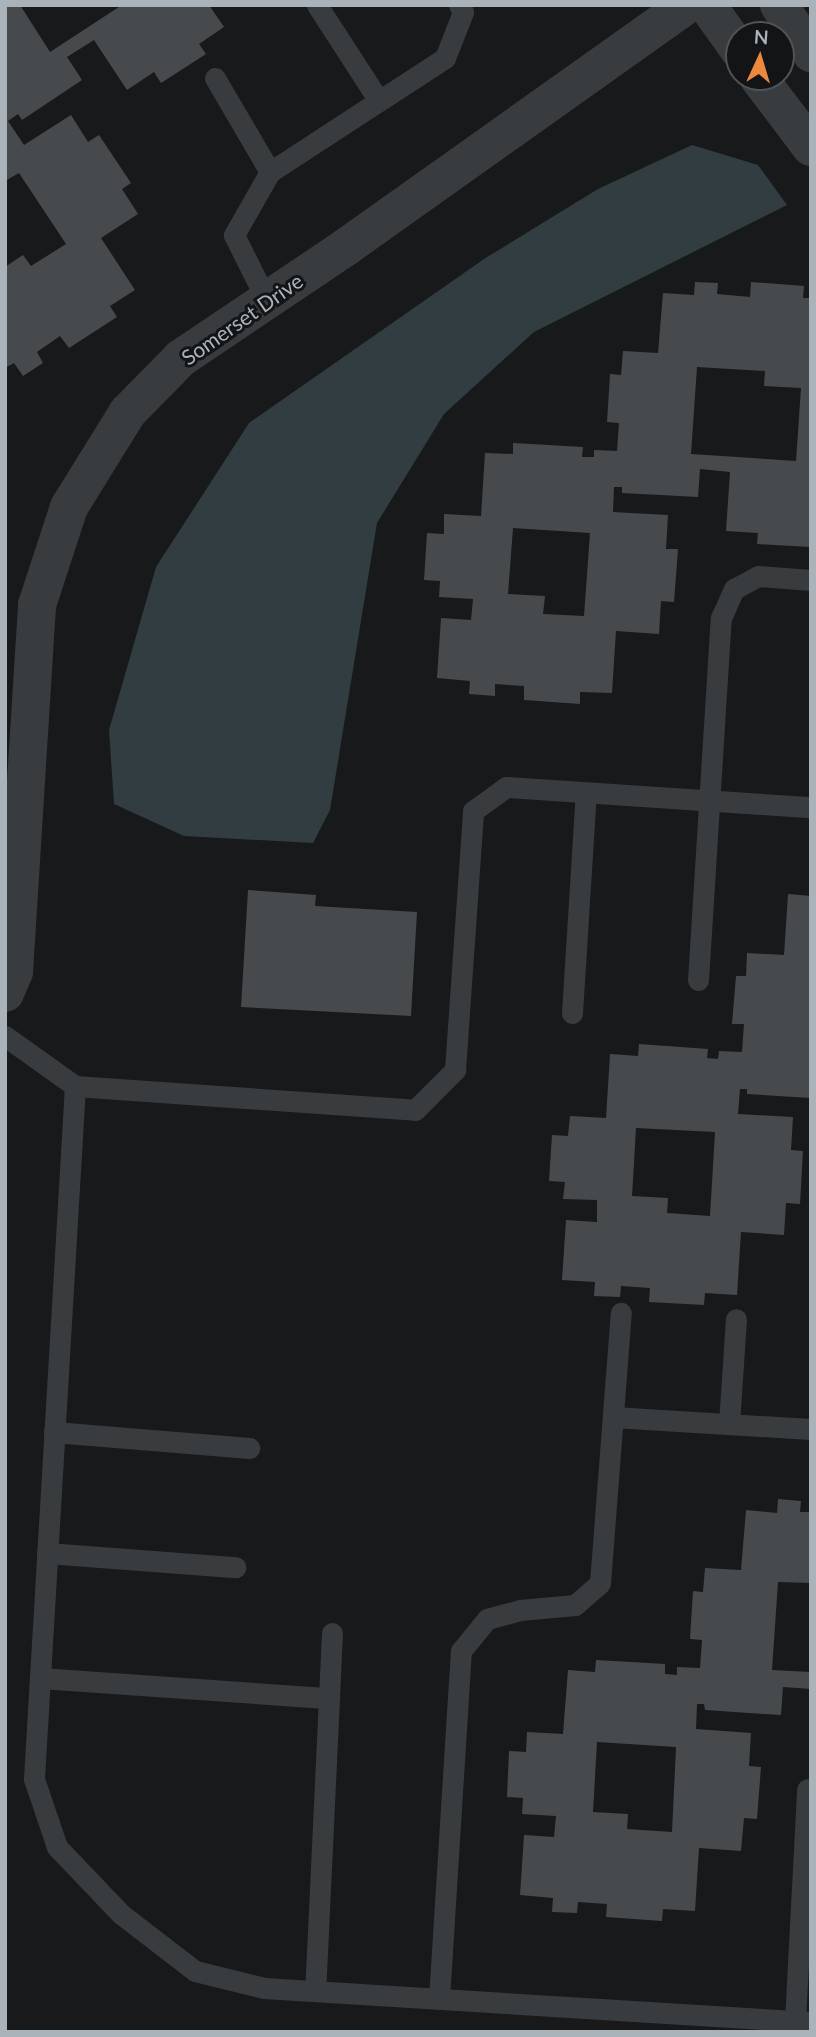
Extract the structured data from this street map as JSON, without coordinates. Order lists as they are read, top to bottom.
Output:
{
  "streets": {
    "street": ["Somerset Drive"]
  },
  "north": "top"
}
